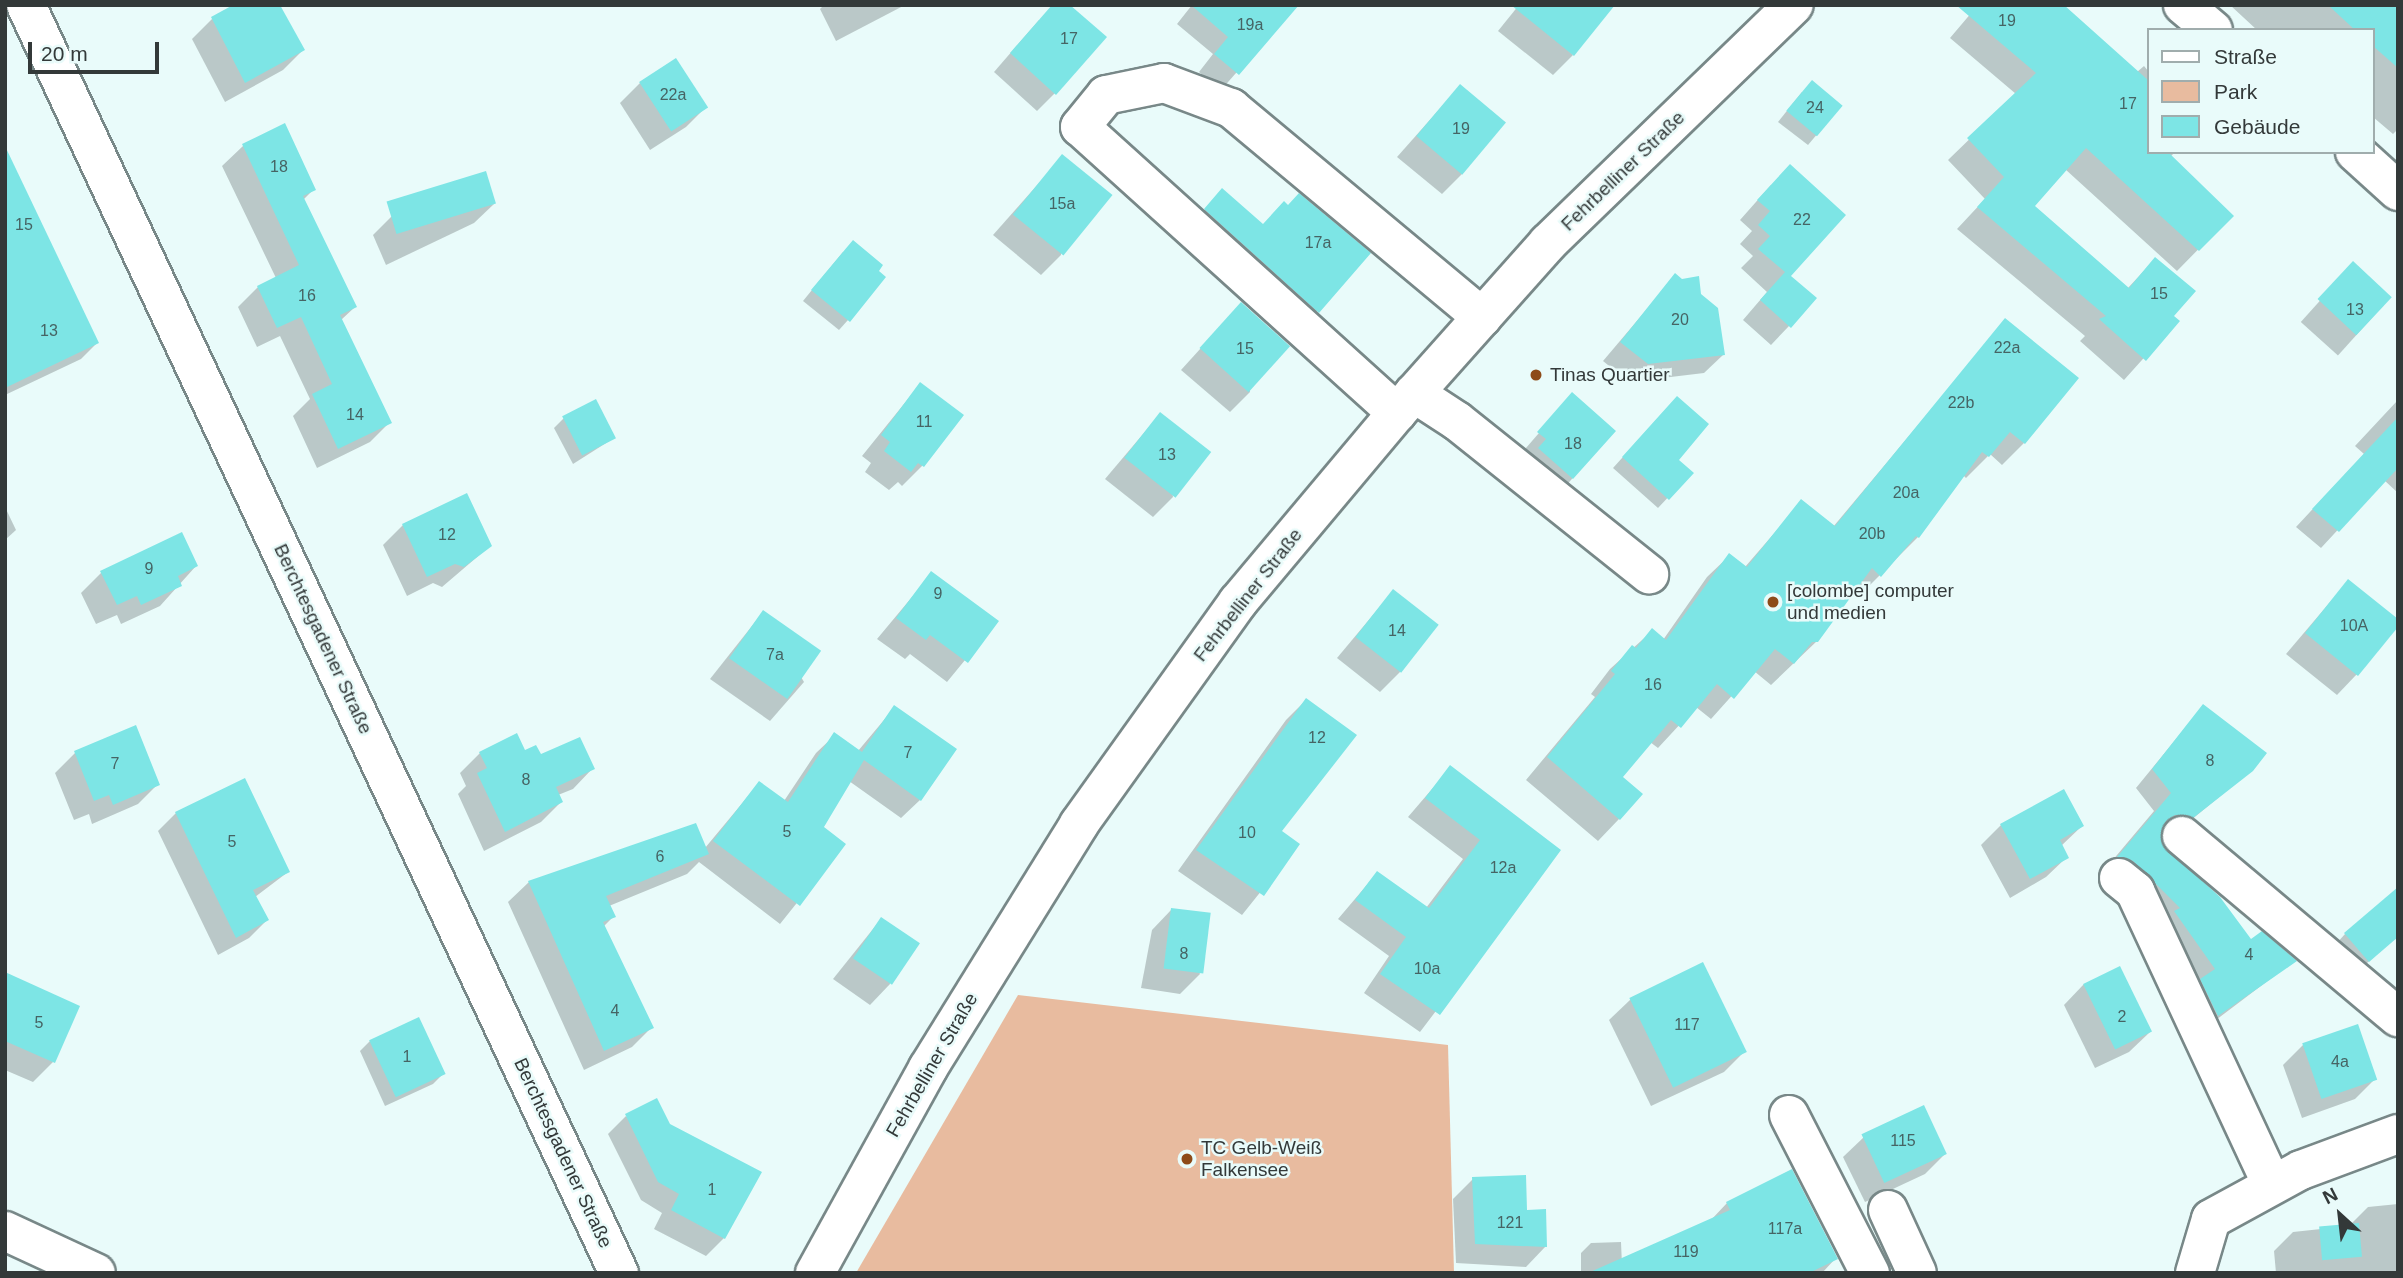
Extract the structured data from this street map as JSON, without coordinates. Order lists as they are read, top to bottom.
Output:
{
  "streets": {
    "street": ["Fehrbelliner Straße", "Berchtesgadener Straße"]
  },
  "places": ["Tinas Quartier", "[colombe] computer und medien", "TC Gelb-Weiß Falkensee"],
  "house_numbers": [
    "19",
    "19a",
    "17",
    "22a",
    "17",
    "24",
    "19",
    "18",
    "15a",
    "22",
    "15",
    "17a",
    "15",
    "16",
    "13",
    "20",
    "13",
    "22a",
    "15",
    "22b",
    "14",
    "11",
    "18",
    "13",
    "20a",
    "20b",
    "12",
    "9",
    "9",
    "10A",
    "14",
    "7a",
    "16",
    "12",
    "7",
    "8",
    "7",
    "8",
    "5",
    "10",
    "5",
    "6",
    "12a",
    "8",
    "4",
    "10a",
    "4",
    "2",
    "5",
    "117",
    "1",
    "4a",
    "115",
    "1",
    "121",
    "117a",
    "119"
  ],
  "legend": ["Straße", "Park", "Gebäude"],
  "scale_bar": "20 m",
  "north": "top left"
}
